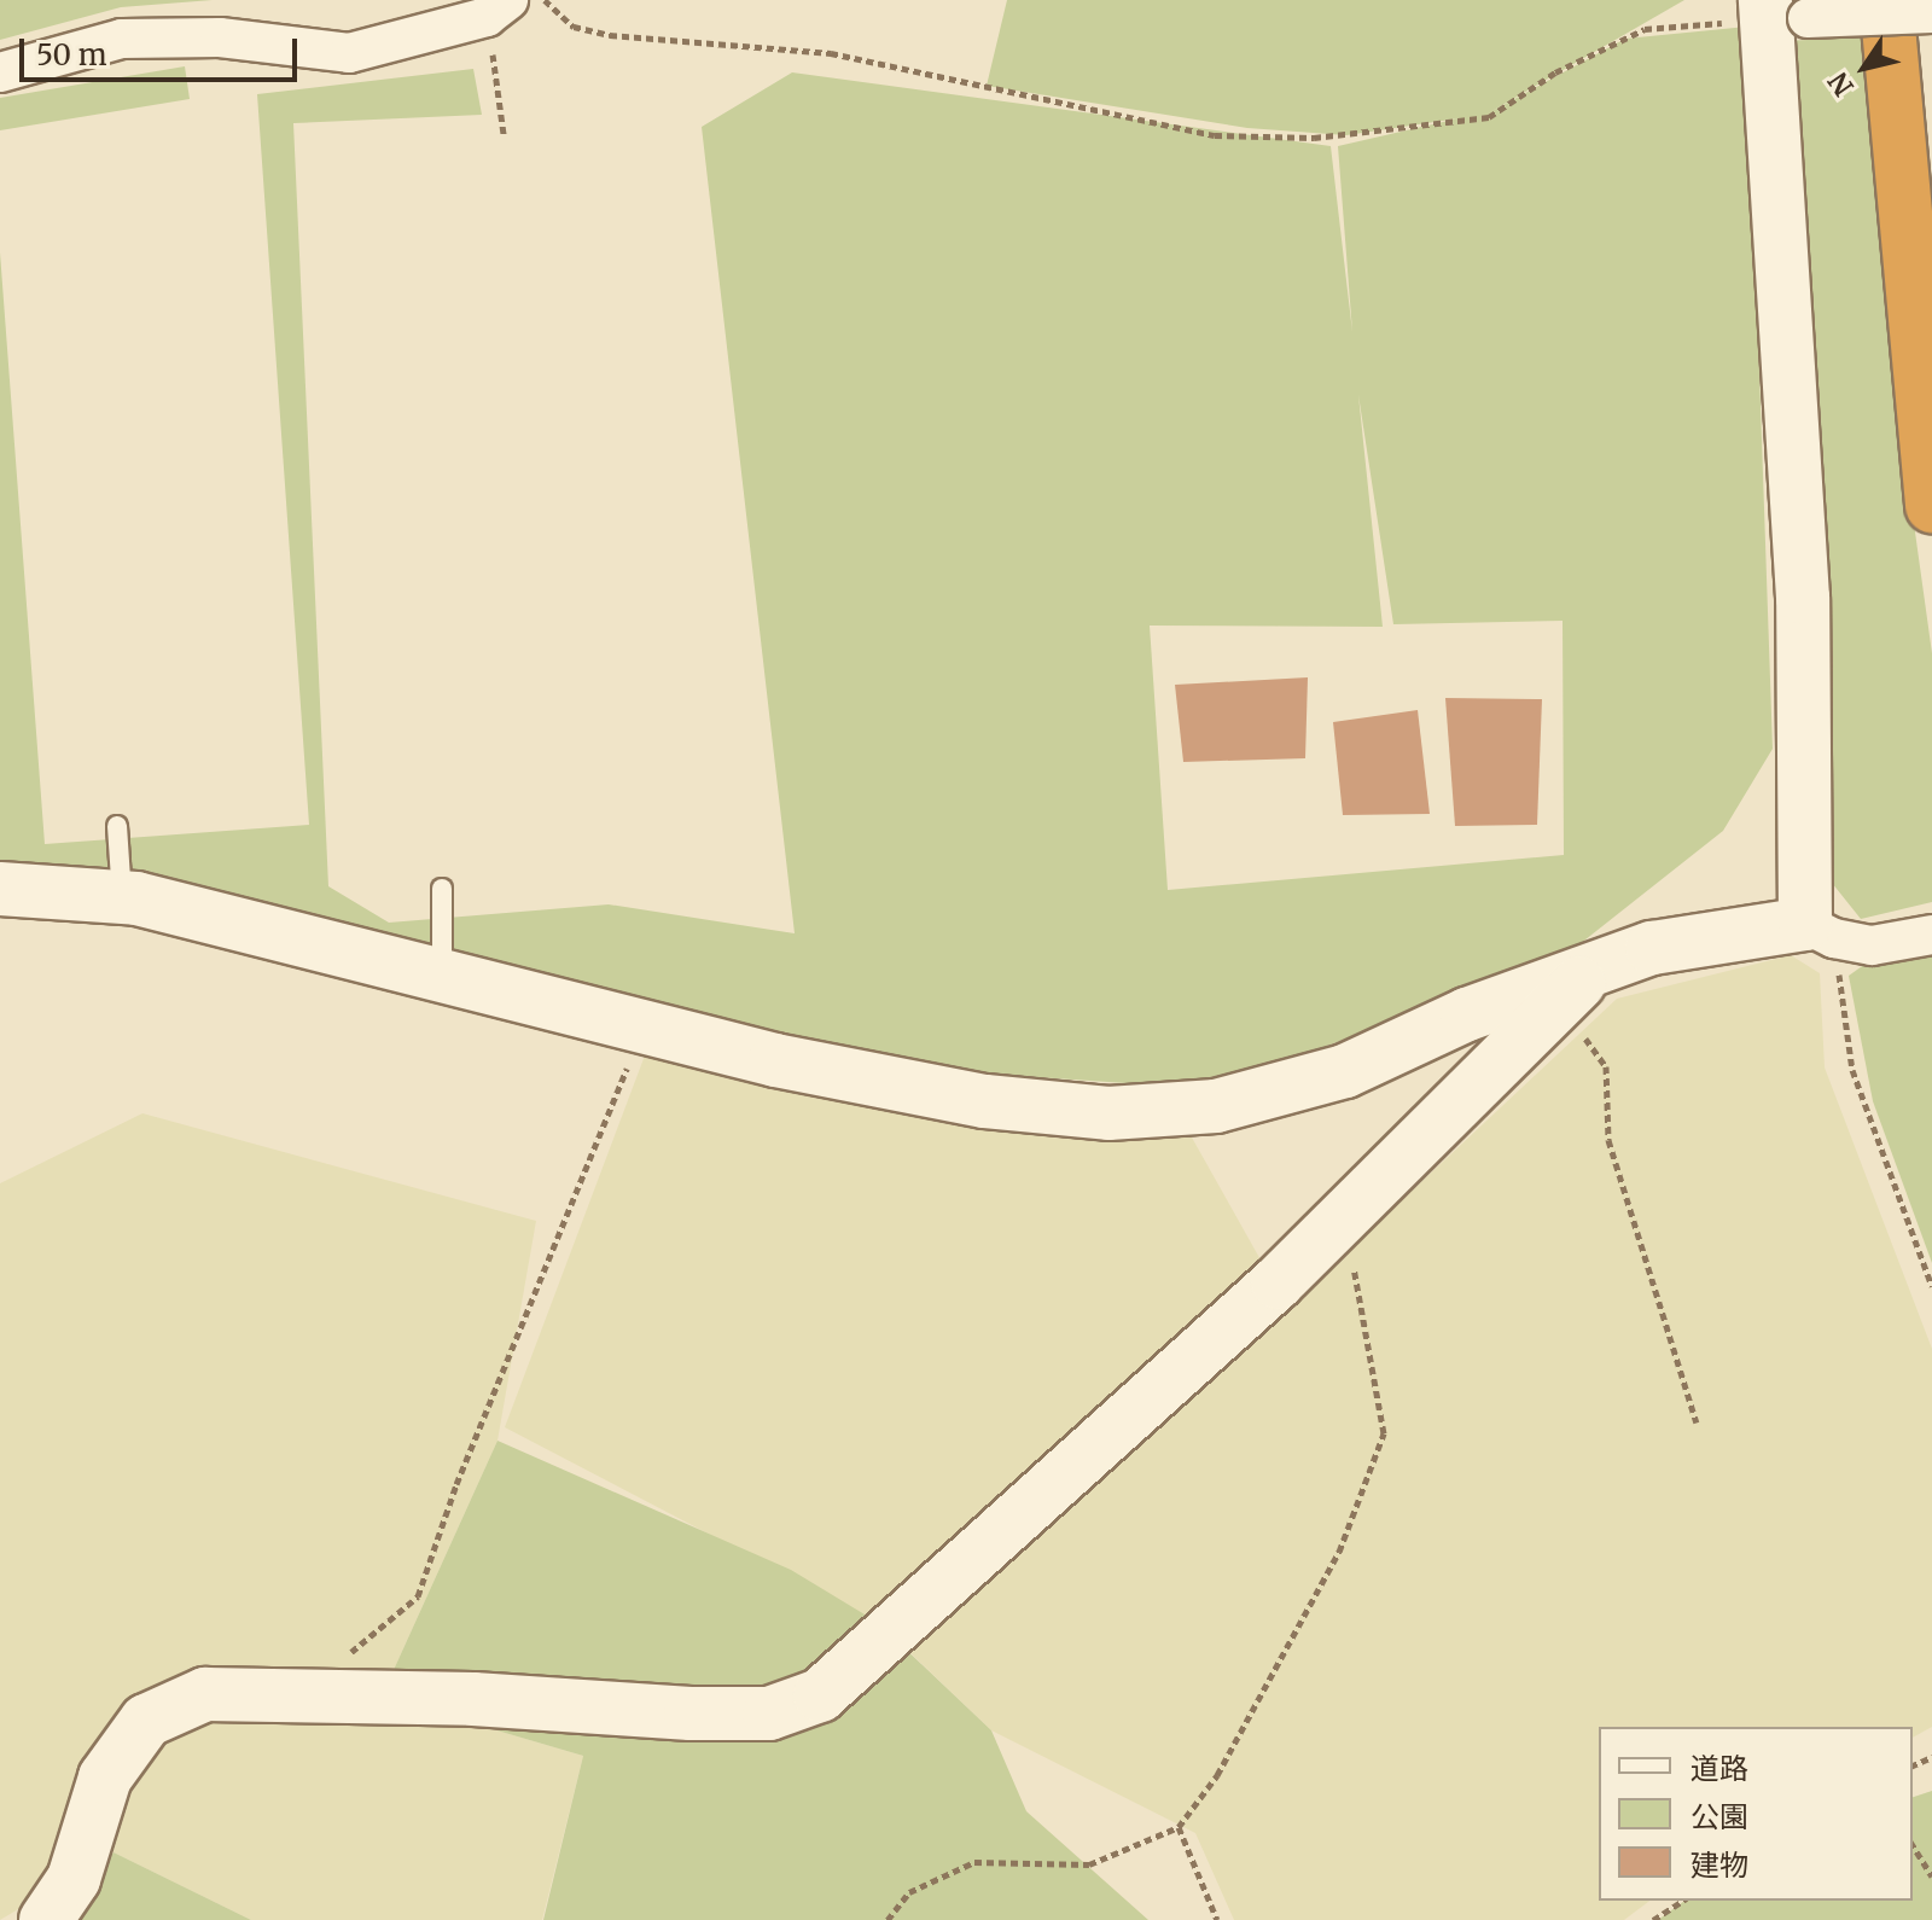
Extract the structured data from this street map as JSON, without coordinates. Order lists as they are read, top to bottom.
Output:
{
  "legend": ["道路", "公園", "建物"],
  "scale_bar": "50 m",
  "north": "bottom left"
}
